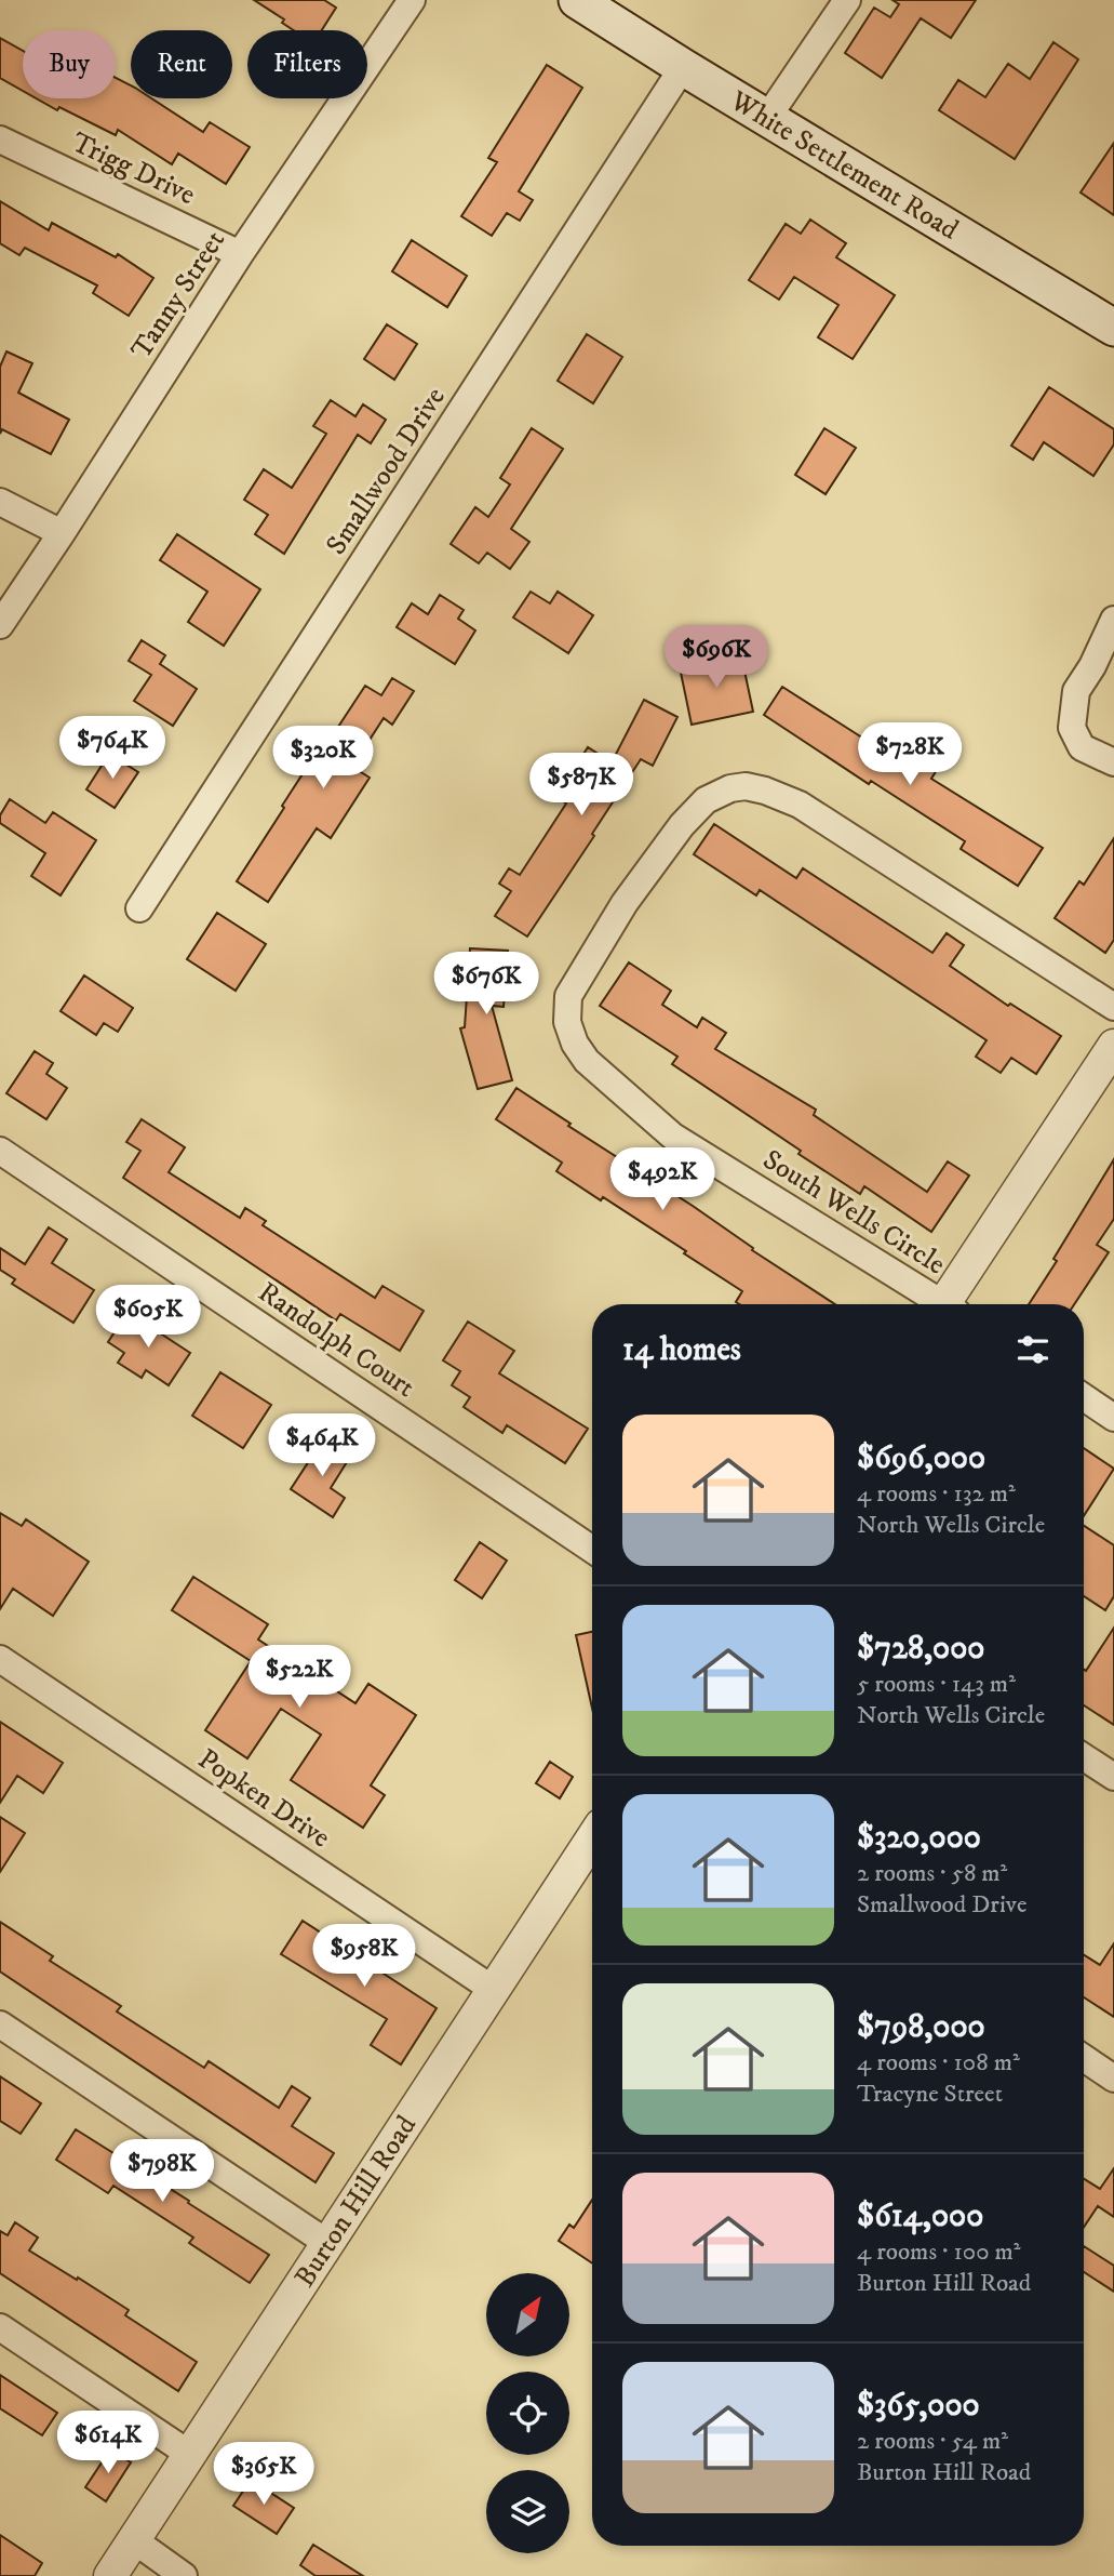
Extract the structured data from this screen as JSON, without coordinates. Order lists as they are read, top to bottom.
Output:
{
  "streets": {
    "main road": ["White Settlement Road"],
    "street": [
      "Trigg Drive",
      "Tanny Street",
      "Smallwood Drive",
      "South Wells Circle",
      "Randolph Court",
      "Popken Drive",
      "Burton Hill Road"
    ]
  },
  "crossings": [
    ["White Settlement Road", "Smallwood Drive"],
    ["Trigg Drive", "Tanny Street"],
    ["Popken Drive", "Burton Hill Road"]
  ],
  "north": "top right",
  "page": {
    "chip": ["Buy", "Rent", "Filters"],
    "price": [
      "$696K",
      "$764K",
      "$728K",
      "$320K",
      "$587K",
      "$676K",
      "$492K",
      "$605K",
      "$464K",
      "$522K",
      "$958K",
      "$798K",
      "$614K",
      "$365K"
    ],
    "heading": "14 homes",
    "list": [
      {
        "name": "$696,000",
        "note": "4 rooms · 132 m² · North Wells Circle"
      },
      {
        "name": "$728,000",
        "note": "5 rooms · 143 m² · North Wells Circle"
      },
      {
        "name": "$320,000",
        "note": "2 rooms · 58 m² · Smallwood Drive"
      },
      {
        "name": "$798,000",
        "note": "4 rooms · 108 m² · Tracyne Street"
      },
      {
        "name": "$614,000",
        "note": "4 rooms · 100 m² · Burton Hill Road"
      },
      {
        "name": "$365,000",
        "note": "2 rooms · 54 m² · Burton Hill Road"
      }
    ]
  }
}
